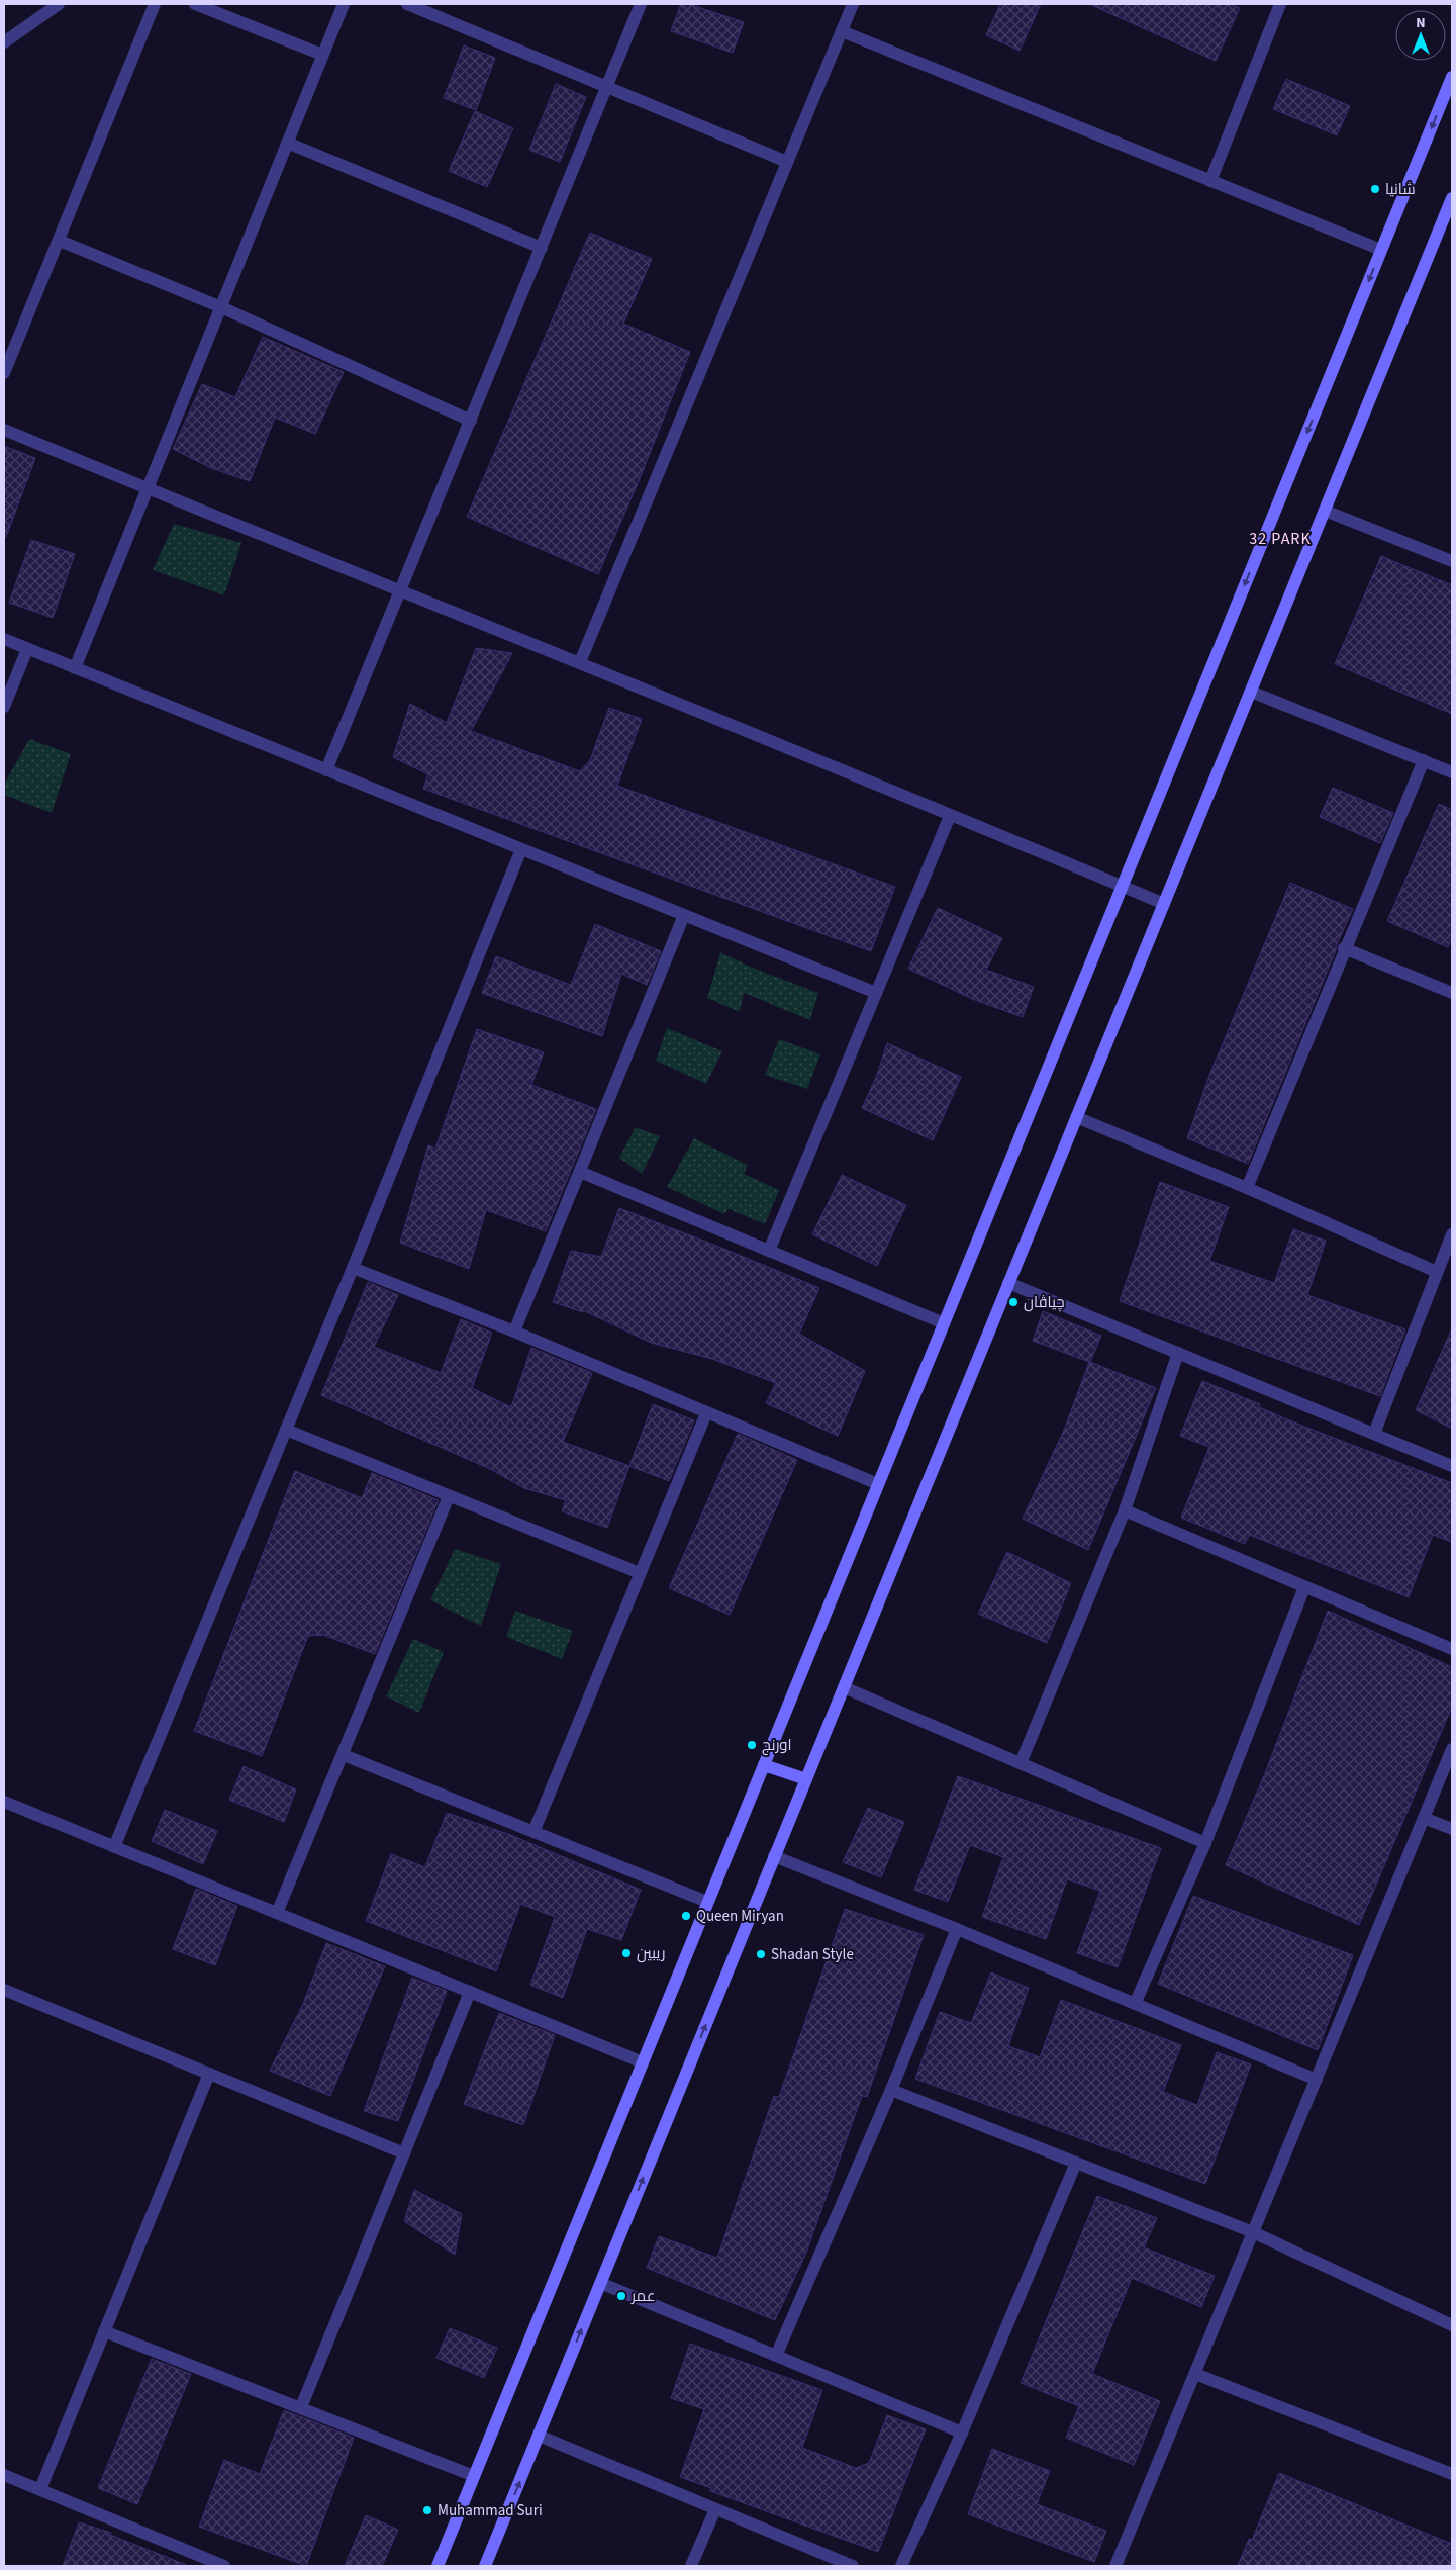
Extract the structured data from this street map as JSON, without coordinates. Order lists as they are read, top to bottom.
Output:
{
  "districts": ["32 PARK"],
  "places": [
    "شانيا",
    "چياڤان",
    "اورنج",
    "Queen Miryan",
    "ريبين",
    "Shadan Style",
    "عمر",
    "Muhammad Suri"
  ],
  "north": "top"
}
